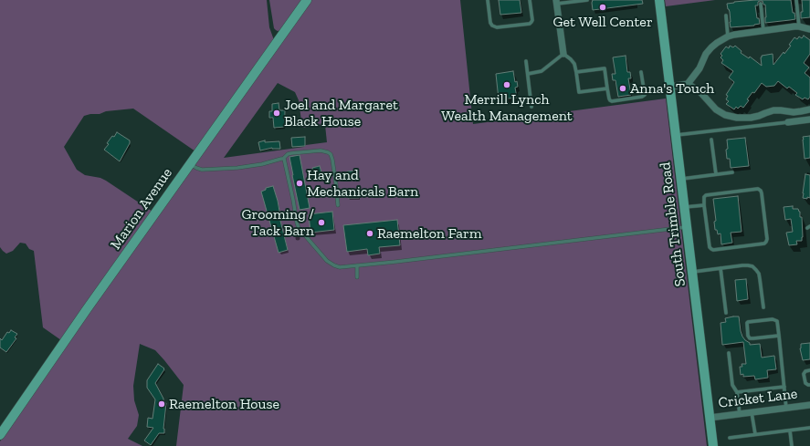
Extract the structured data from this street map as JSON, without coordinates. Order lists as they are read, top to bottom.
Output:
{
  "streets": {
    "street": ["Marion Avenue", "South Trimble Road", "Cricket Lane"]
  },
  "crossings": [
    ["South Trimble Road", "Cricket Lane"]
  ],
  "places": [
    "Get Well Center",
    "Merrill Lynch Wealth Management",
    "Anna's Touch",
    "Joel and Margaret Black House",
    "Hay and Mechanicals Barn",
    "Grooming / Tack Barn",
    "Raemelton Farm",
    "Raemelton House"
  ]
}
